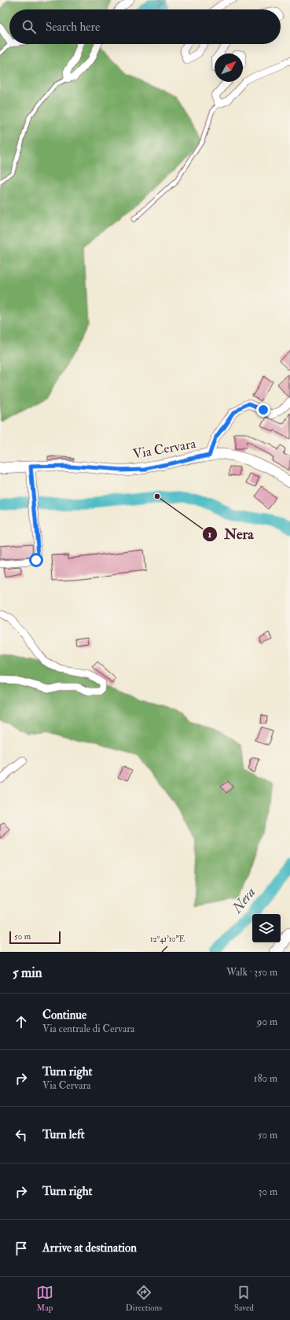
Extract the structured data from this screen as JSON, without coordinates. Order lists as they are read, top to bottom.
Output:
{
  "streets": {
    "main road": ["Via Cervara"]
  },
  "water": ["Nera"],
  "places": ["Nera"],
  "scale_bar": "50 m",
  "north": "top right",
  "page": {
    "search": "Search here",
    "scale": "50 m",
    "heading": ["5 min", "Walk · 350 m"],
    "list": [
      ["Continue", "Via centrale di Cervara", "90 m"],
      ["Turn right", "Via Cervara", "180 m"],
      ["Turn left", "50 m"],
      ["Turn right", "30 m"],
      "Arrive at destination"
    ],
    "nav": ["Map", "Directions", "Saved"]
  },
  "coordinates": ["12°41'10\"E"]
}
